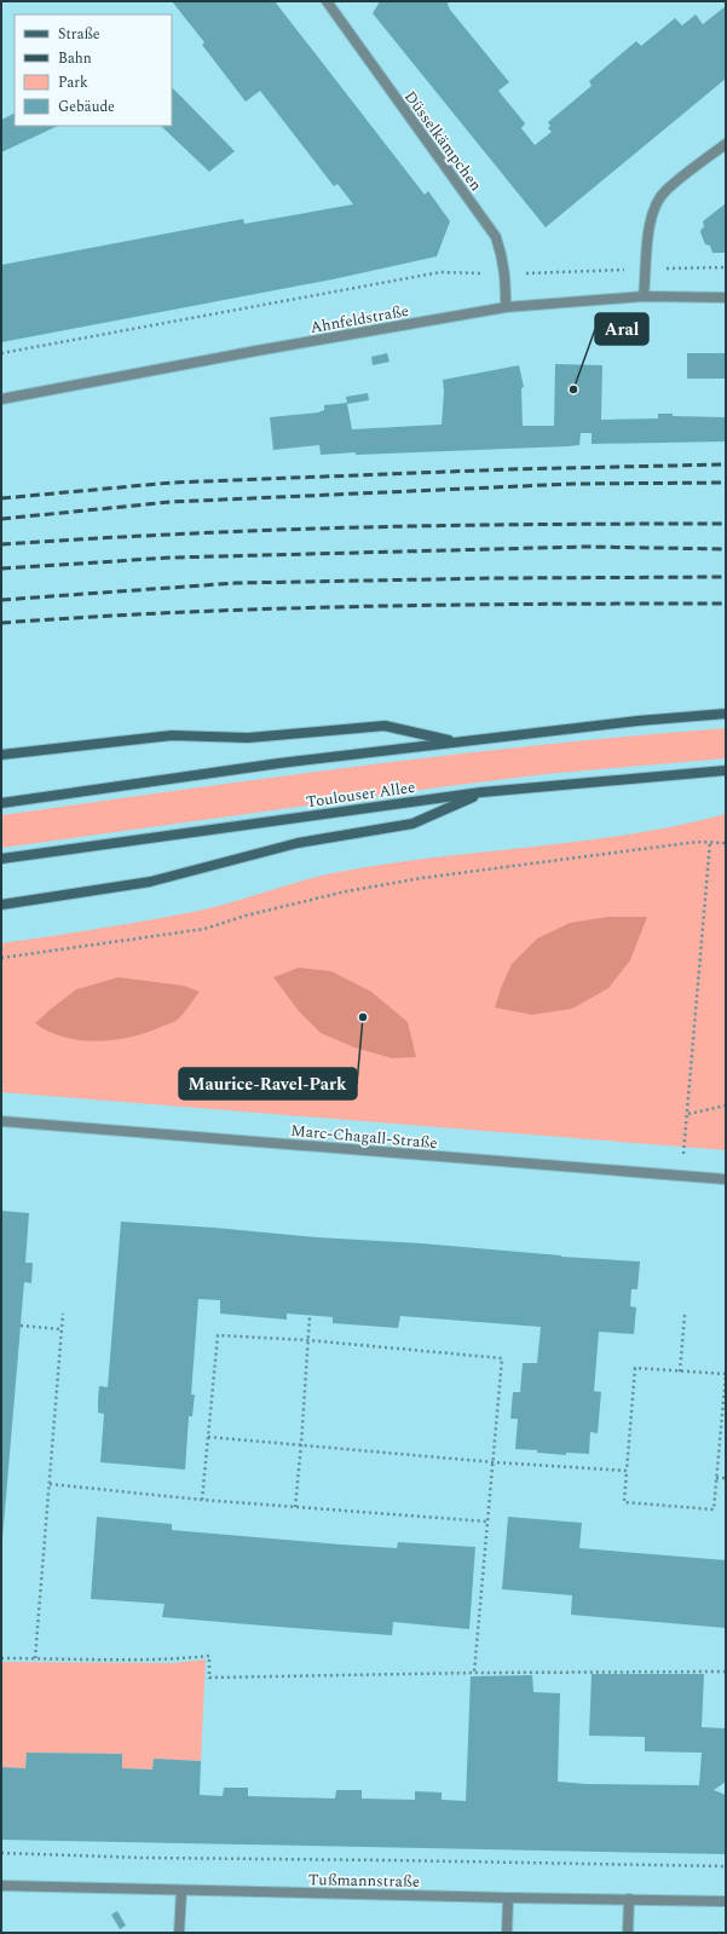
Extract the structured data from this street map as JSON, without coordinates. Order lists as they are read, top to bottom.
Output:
{
  "streets": {
    "main road": ["Toulouser Allee"],
    "street": [
      "Düsselkämpchen",
      "Ahnfeldstraße",
      "Marc-Chagall-Straße",
      "Tußmannstraße"
    ]
  },
  "crossings": [
    ["Düsselkämpchen", "Ahnfeldstraße"]
  ],
  "places": ["Aral", "Maurice-Ravel-Park"],
  "legend": [
    "Straße",
    "Bahn",
    "Park",
    "Gebäude"
  ]
}
